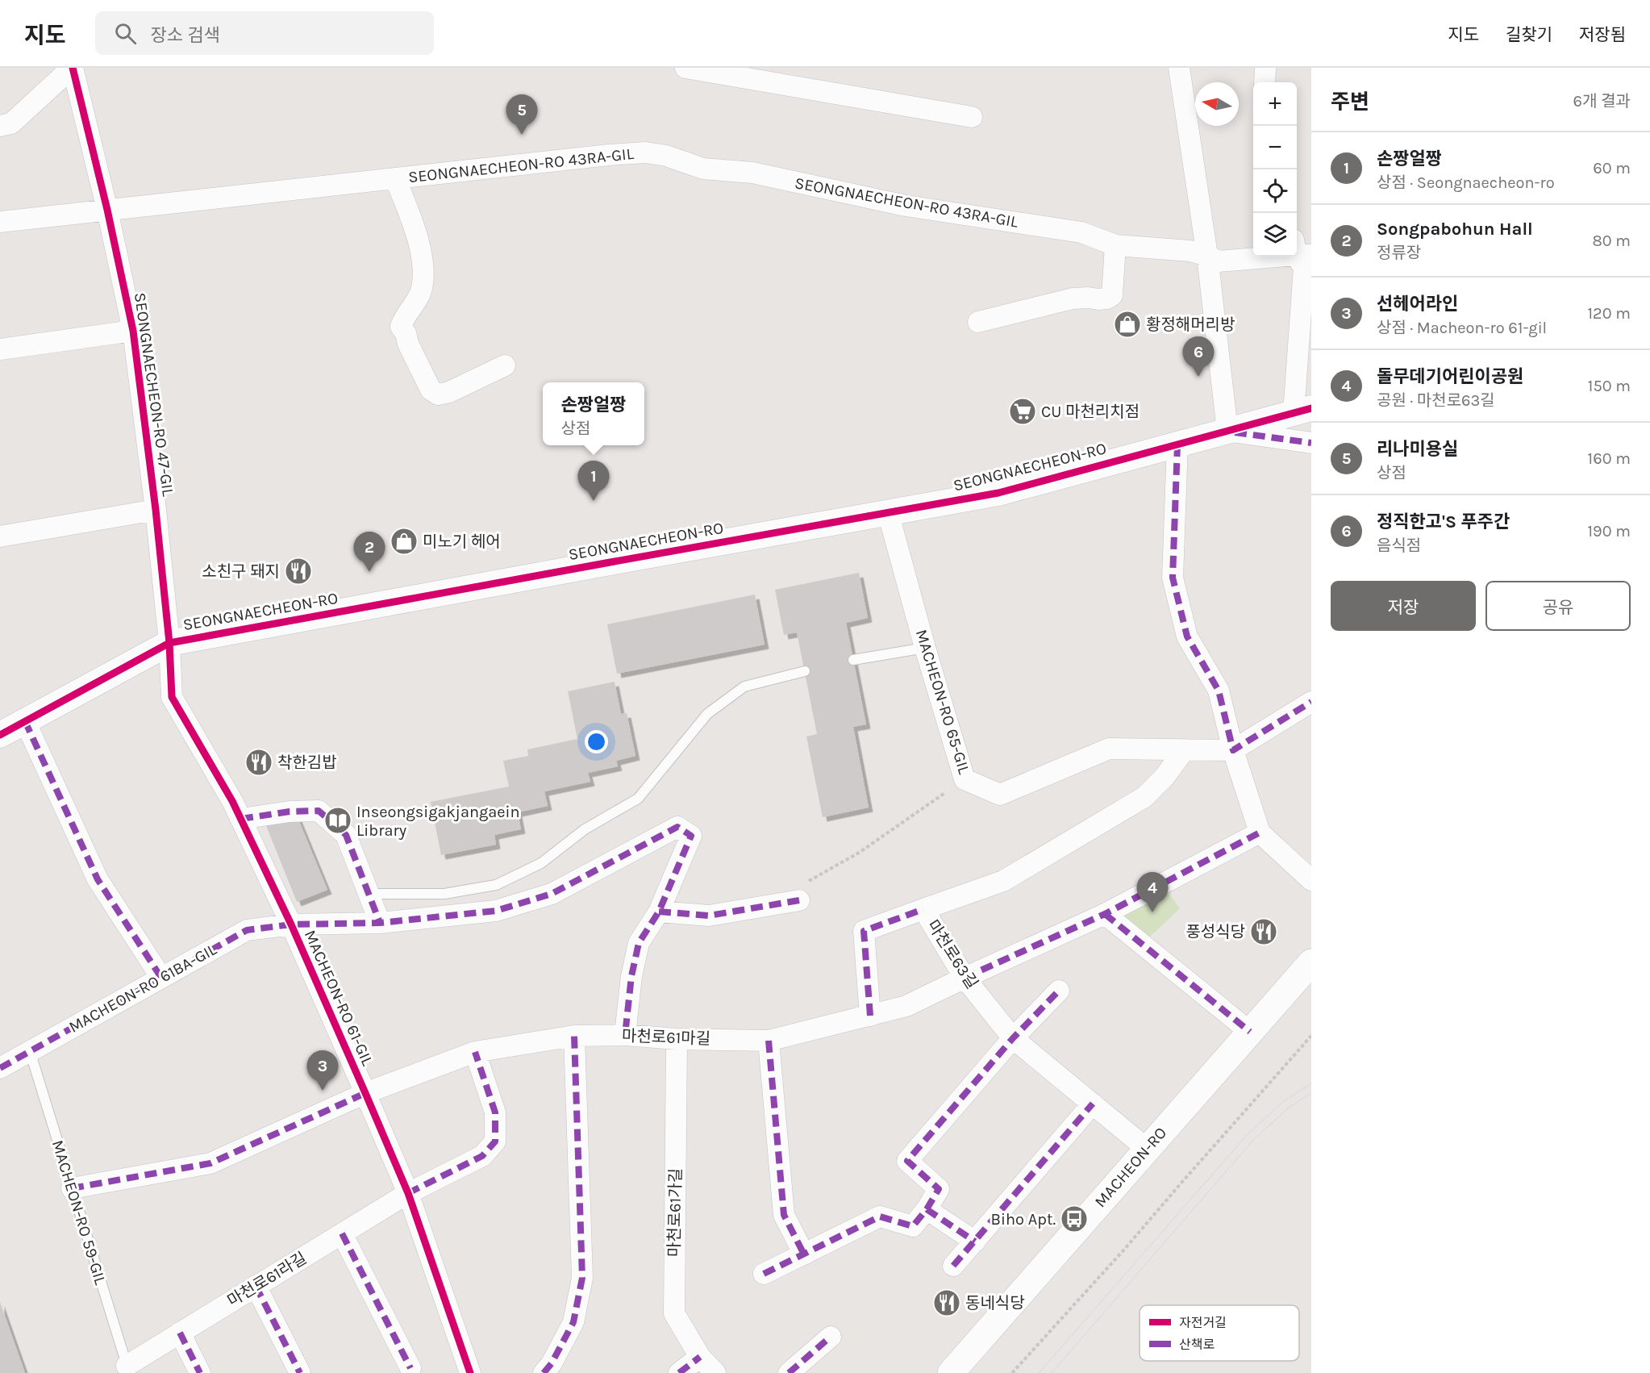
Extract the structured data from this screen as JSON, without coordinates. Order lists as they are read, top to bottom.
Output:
{
  "streets": {
    "main road": ["MACHEON-RO"],
    "street": [
      "SEONGNAECHEON-RO 43RA-GIL",
      "SEONGNAECHEON-RO 47-GIL",
      "SEONGNAECHEON-RO",
      "MACHEON-RO 65-GIL",
      "마천로63길",
      "MACHEON-RO 61BA-GIL",
      "MACHEON-RO 61-GIL",
      "마천로61마길",
      "마천로61가길",
      "마천로61라길"
    ],
    "lane": ["MACHEON-RO 59-GIL"]
  },
  "crossings": [
    ["SEONGNAECHEON-RO 43RA-GIL", "SEONGNAECHEON-RO 47-GIL"],
    ["SEONGNAECHEON-RO 47-GIL", "SEONGNAECHEON-RO"],
    ["SEONGNAECHEON-RO 47-GIL", "MACHEON-RO 61-GIL"],
    ["SEONGNAECHEON-RO", "MACHEON-RO 65-GIL"],
    ["SEONGNAECHEON-RO", "MACHEON-RO 61-GIL"],
    ["MACHEON-RO 65-GIL", "마천로63길"],
    ["마천로63길", "마천로61마길"],
    ["마천로63길", "MACHEON-RO"],
    ["MACHEON-RO 61BA-GIL", "MACHEON-RO 61-GIL"],
    ["MACHEON-RO 61BA-GIL", "MACHEON-RO 59-GIL"],
    ["MACHEON-RO 61-GIL", "마천로61마길"],
    ["MACHEON-RO 61-GIL", "마천로61라길"],
    ["마천로61마길", "MACHEON-RO 59-GIL"],
    ["마천로61마길", "마천로61가길"],
    ["마천로61마길", "마천로61라길"],
    ["MACHEON-RO 59-GIL", "마천로61라길"]
  ],
  "places": {
    "shop": ["황정해머리방", "미노기 헤어"],
    "supermarket": ["CU 마천리치점"],
    "restaurant": [
      "소친구 돼지",
      "착한김밥",
      "풍성식당",
      "동네식당"
    ],
    "library": ["Inseongsigakjangaein Library"],
    "bus stop": ["Biho Apt."]
  },
  "legend": ["자전거길", "산책로"],
  "north": "left",
  "page": {
    "header": "지도",
    "search": "장소 검색",
    "nav": ["지도", "길찾기", "저장됨"],
    "heading": ["주변", "6개 결과"],
    "map_buttons": ["+", "−"],
    "pins": [
      "5",
      "6",
      "1",
      "2",
      "4",
      "3"
    ],
    "list": [
      {
        "mark": "1",
        "name": "손짱얼짱",
        "note": "상점 · Seongnaecheon-ro",
        "value": "60 m"
      },
      {
        "mark": "2",
        "name": "Songpabohun Hall",
        "note": "정류장",
        "value": "80 m"
      },
      {
        "mark": "3",
        "name": "선헤어라인",
        "note": "상점 · Macheon-ro 61-gil",
        "value": "120 m"
      },
      {
        "mark": "4",
        "name": "돌무데기어린이공원",
        "note": "공원 · 마천로63길",
        "value": "150 m"
      },
      {
        "mark": "5",
        "name": "리나미용실",
        "note": "상점",
        "value": "160 m"
      },
      {
        "mark": "6",
        "name": "정직한고'S 푸주간",
        "note": "음식점",
        "value": "190 m"
      }
    ],
    "popup": ["손짱얼짱", "상점"],
    "buttons": ["저장", "공유"]
  }
}
